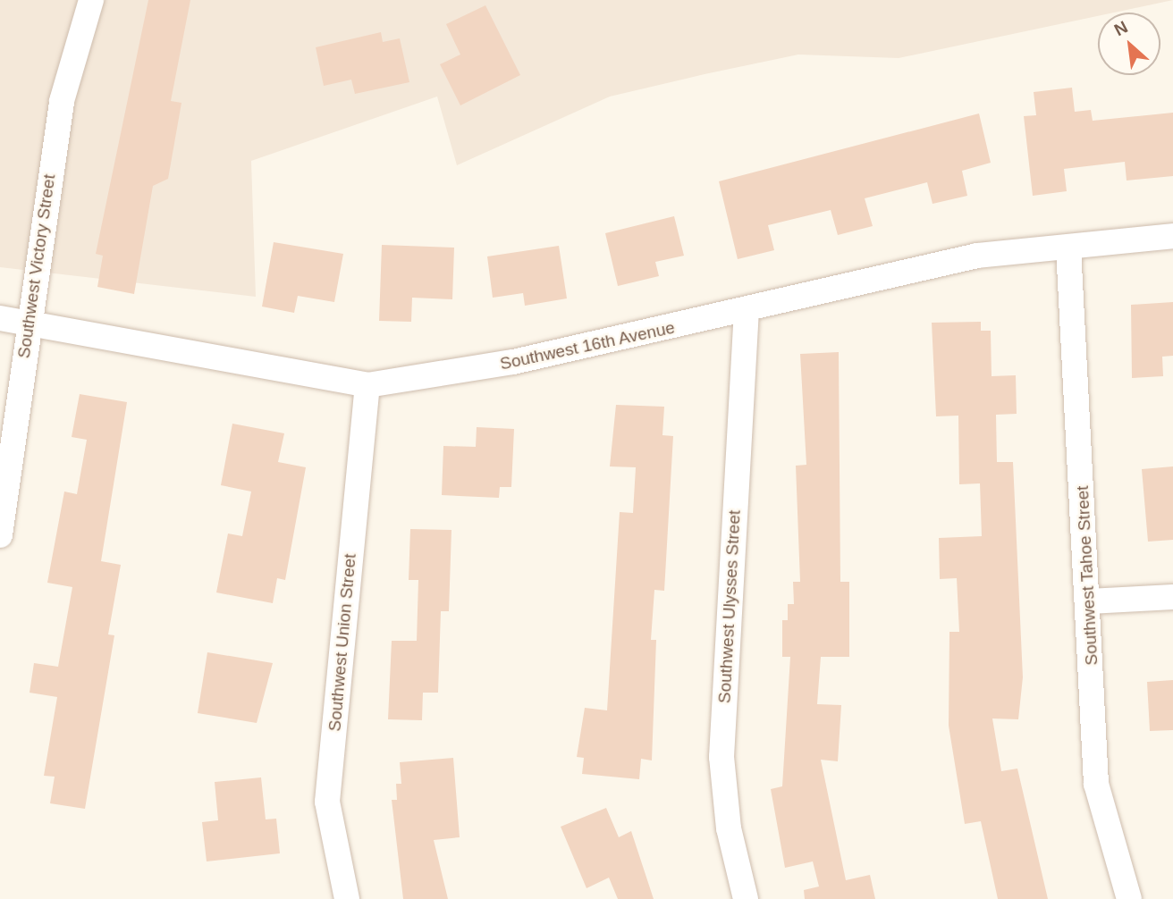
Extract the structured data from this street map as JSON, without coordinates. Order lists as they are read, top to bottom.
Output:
{
  "streets": {
    "street": [
      "Southwest Victory Street",
      "Southwest 16th Avenue",
      "Southwest Tahoe Street",
      "Southwest Ulysses Street",
      "Southwest Union Street"
    ]
  },
  "crossings": [
    ["Southwest Victory Street", "Southwest 16th Avenue"],
    ["Southwest 16th Avenue", "Southwest Tahoe Street"],
    ["Southwest 16th Avenue", "Southwest Ulysses Street"],
    ["Southwest 16th Avenue", "Southwest Union Street"]
  ],
  "north": "top left"
}
